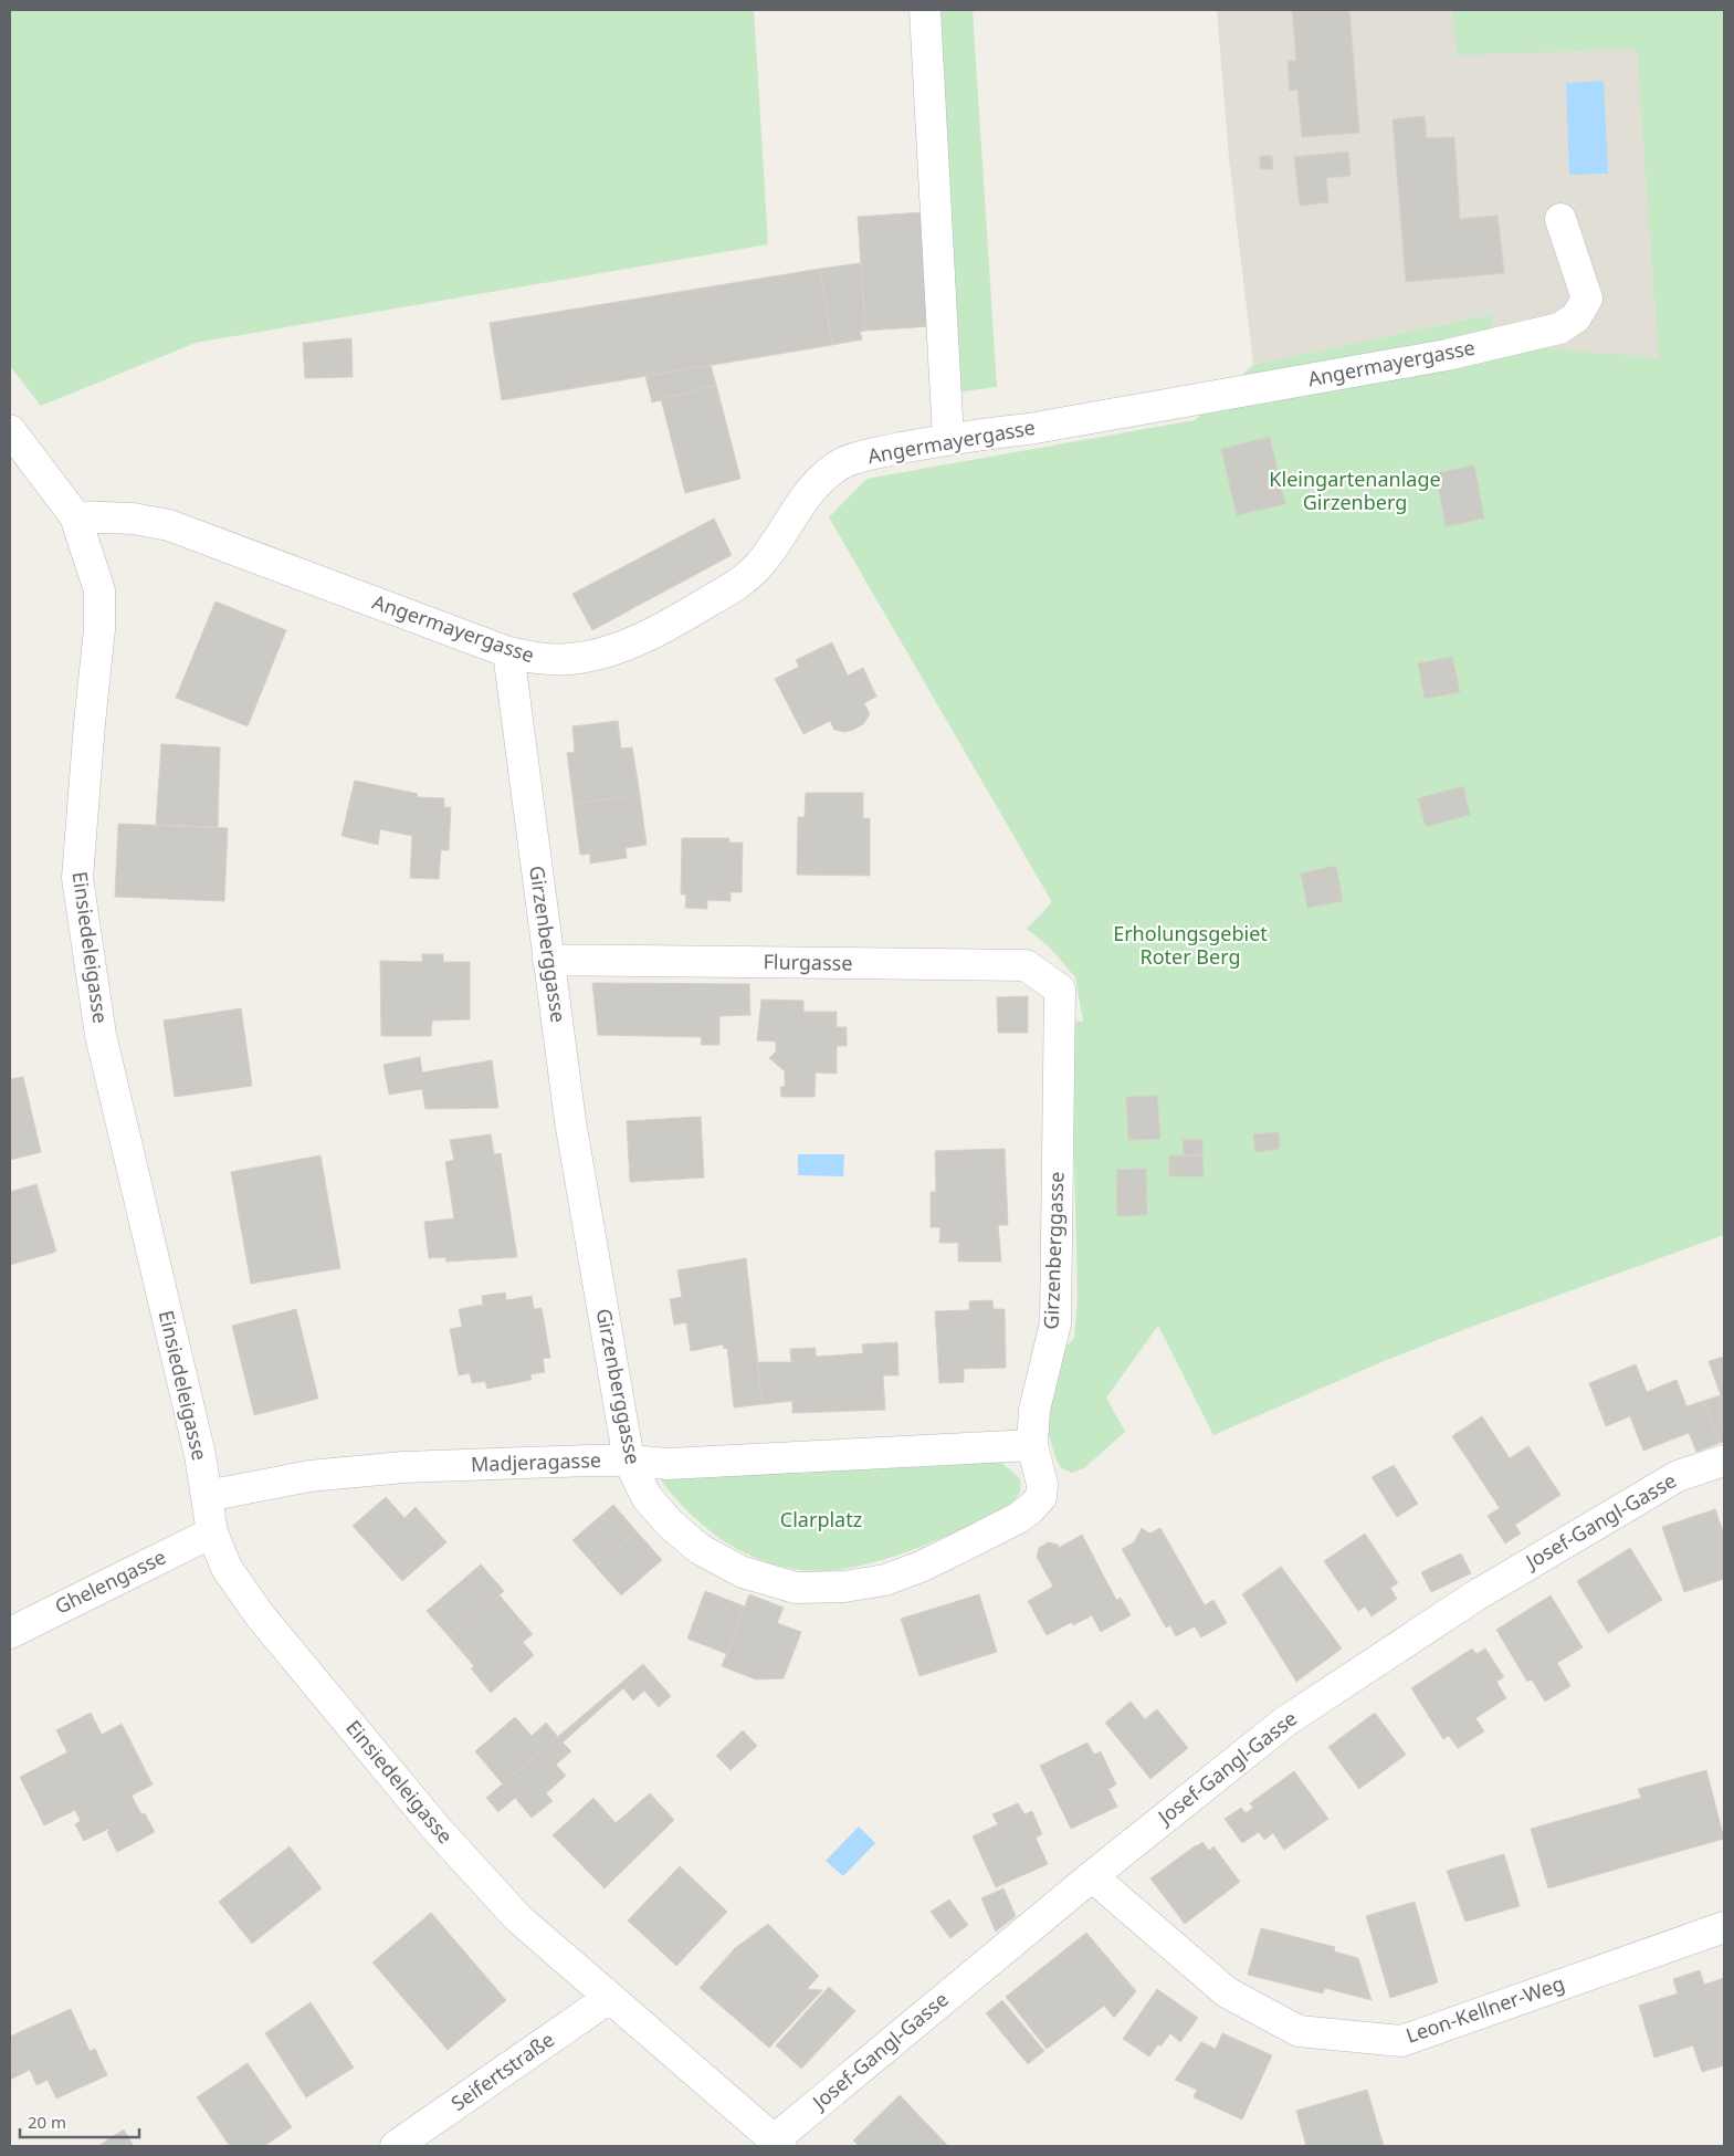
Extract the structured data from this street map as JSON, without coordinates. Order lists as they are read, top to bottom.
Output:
{
  "streets": {
    "street": [
      "Angermayergasse",
      "Girzenberggasse",
      "Einsiedeleigasse",
      "Flurgasse",
      "Madjeragasse",
      "Josef-Gangl-Gasse",
      "Ghelengasse",
      "Leon-Kellner-Weg",
      "Seifertstraße"
    ]
  },
  "crossings": [
    ["Angermayergasse", "Girzenberggasse"],
    ["Angermayergasse", "Einsiedeleigasse"],
    ["Girzenberggasse", "Flurgasse"],
    ["Girzenberggasse", "Madjeragasse"],
    ["Einsiedeleigasse", "Madjeragasse"],
    ["Einsiedeleigasse", "Josef-Gangl-Gasse"],
    ["Einsiedeleigasse", "Ghelengasse"],
    ["Einsiedeleigasse", "Seifertstraße"],
    ["Josef-Gangl-Gasse", "Leon-Kellner-Weg"]
  ],
  "parks": ["Kleingartenanlage Girzenberg", "Erholungsgebiet Roter Berg", "Clarplatz"],
  "scale_bar": "20 m"
}
